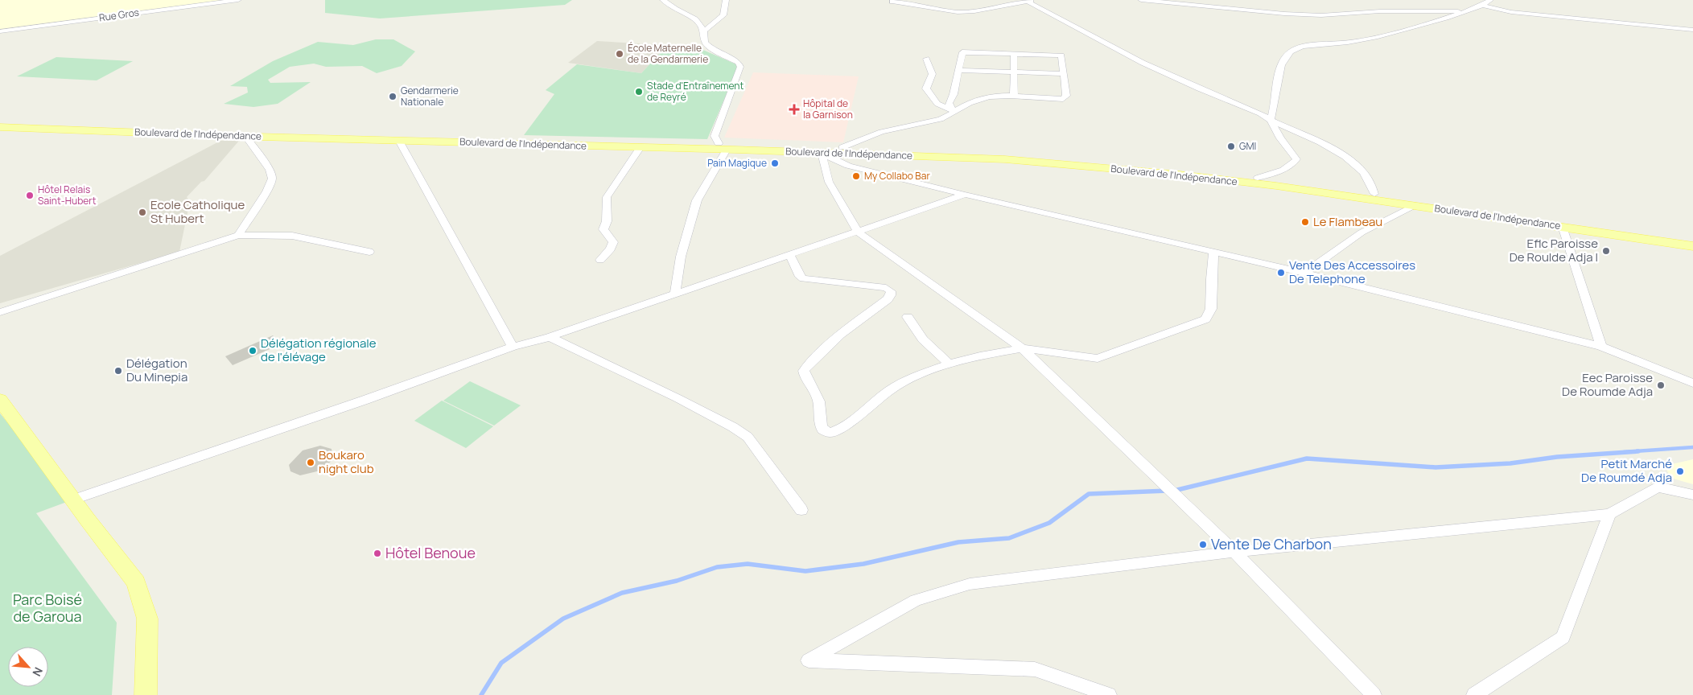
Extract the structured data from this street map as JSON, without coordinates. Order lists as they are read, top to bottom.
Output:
{
  "streets": {
    "main road": ["Boulevard de l'Indépendance"],
    "street": ["Rue Gros"]
  },
  "parks": ["Parc Boisé de Garoua"],
  "places": {
    "other": [
      "École Maternelle de la Gendarmerie",
      "Stade d'Entraînement de Reyré",
      "Gendarmerie Nationale",
      "GMI",
      "Pain Magique",
      "My Collabo Bar",
      "Hôtel Relais Saint-Hubert",
      "Ecole Catholique St Hubert",
      "Le Flambeau",
      "Eflc Paroisse De Roulde Adja I",
      "Vente Des Accessoires De Telephone",
      "Délégation régionale de l'élévage",
      "Délégation Du Minepia",
      "Eec Paroisse De Roumde Adja",
      "Boukaro night club",
      "Petit Marché De Roumdé Adja",
      "Vente De Charbon",
      "Hôtel Benoue"
    ],
    "health": ["Hôpital de la Garnison"]
  },
  "north": "bottom right"
}
